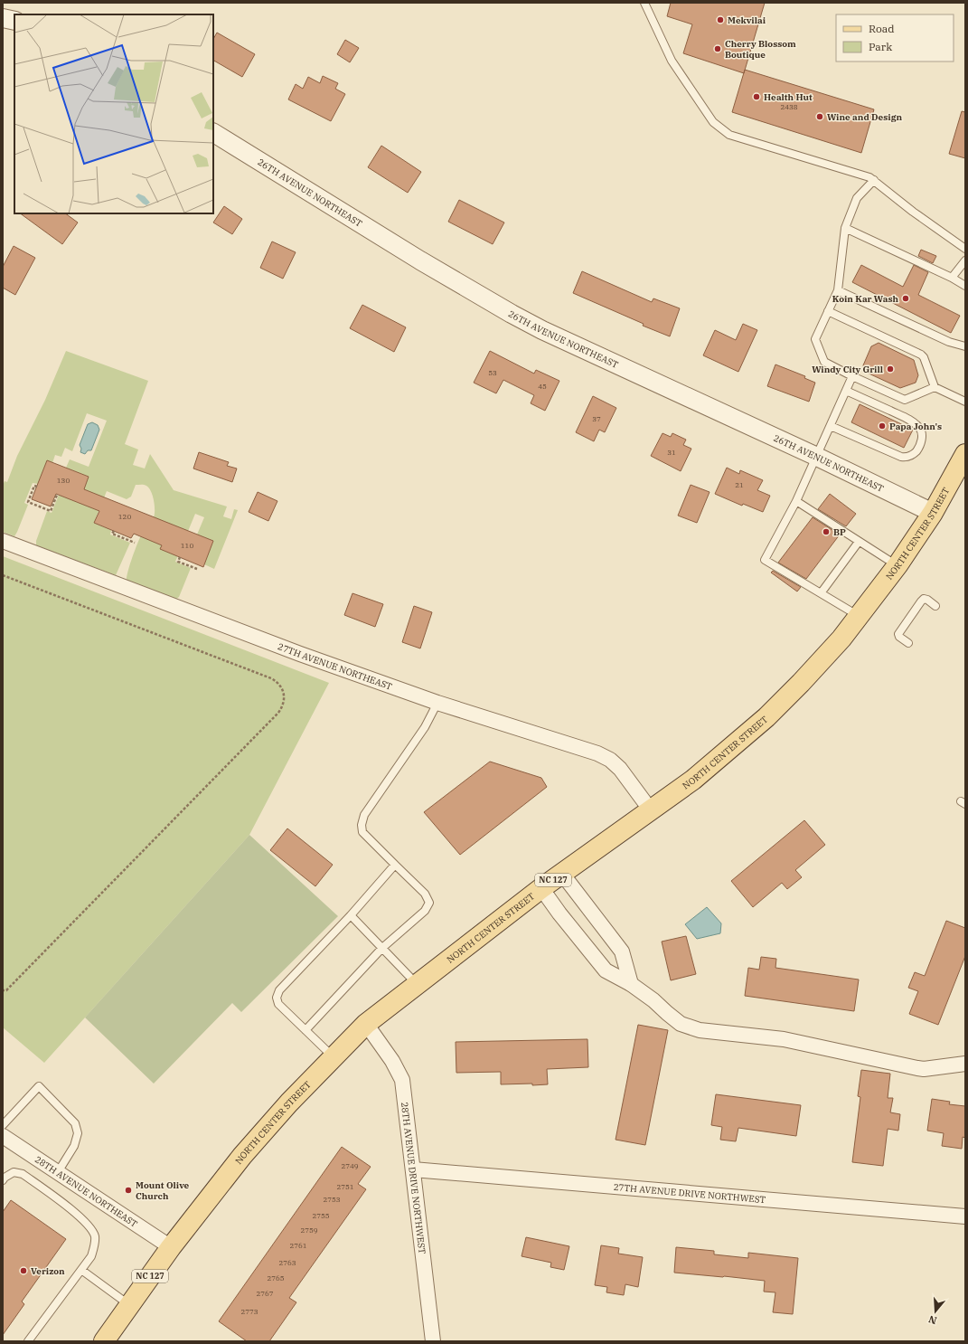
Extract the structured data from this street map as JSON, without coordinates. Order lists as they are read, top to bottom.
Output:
{
  "streets": {
    "main road": ["NORTH CENTER STREET", "NC 127"],
    "street": [
      "26TH AVENUE NORTHEAST",
      "27TH AVENUE NORTHEAST",
      "28TH AVENUE DRIVE NORTHWEST",
      "28TH AVENUE NORTHEAST",
      "27TH AVENUE DRIVE NORTHWEST"
    ]
  },
  "crossings": [
    ["26TH AVENUE NORTHEAST", "NORTH CENTER STREET"],
    ["NORTH CENTER STREET", "27TH AVENUE NORTHEAST"],
    ["NORTH CENTER STREET", "28TH AVENUE DRIVE NORTHWEST"],
    ["NORTH CENTER STREET", "28TH AVENUE NORTHEAST"],
    ["28TH AVENUE DRIVE NORTHWEST", "27TH AVENUE DRIVE NORTHWEST"]
  ],
  "places": [
    "Mekvilai",
    "Cherry Blossom Boutique",
    "Health Hut",
    "Wine and Design",
    "Koin Kar Wash",
    "Windy City Grill",
    "Papa John's",
    "BP",
    "Mount Olive Church",
    "Verizon"
  ],
  "house_numbers": [
    "2438",
    "53",
    "45",
    "37",
    "31",
    "130",
    "21",
    "120",
    "110",
    "2749",
    "2751",
    "2753",
    "2755",
    "2759",
    "2761",
    "2763",
    "2765",
    "2767",
    "2773"
  ],
  "legend": ["Road", "Park"],
  "north": "bottom"
}
